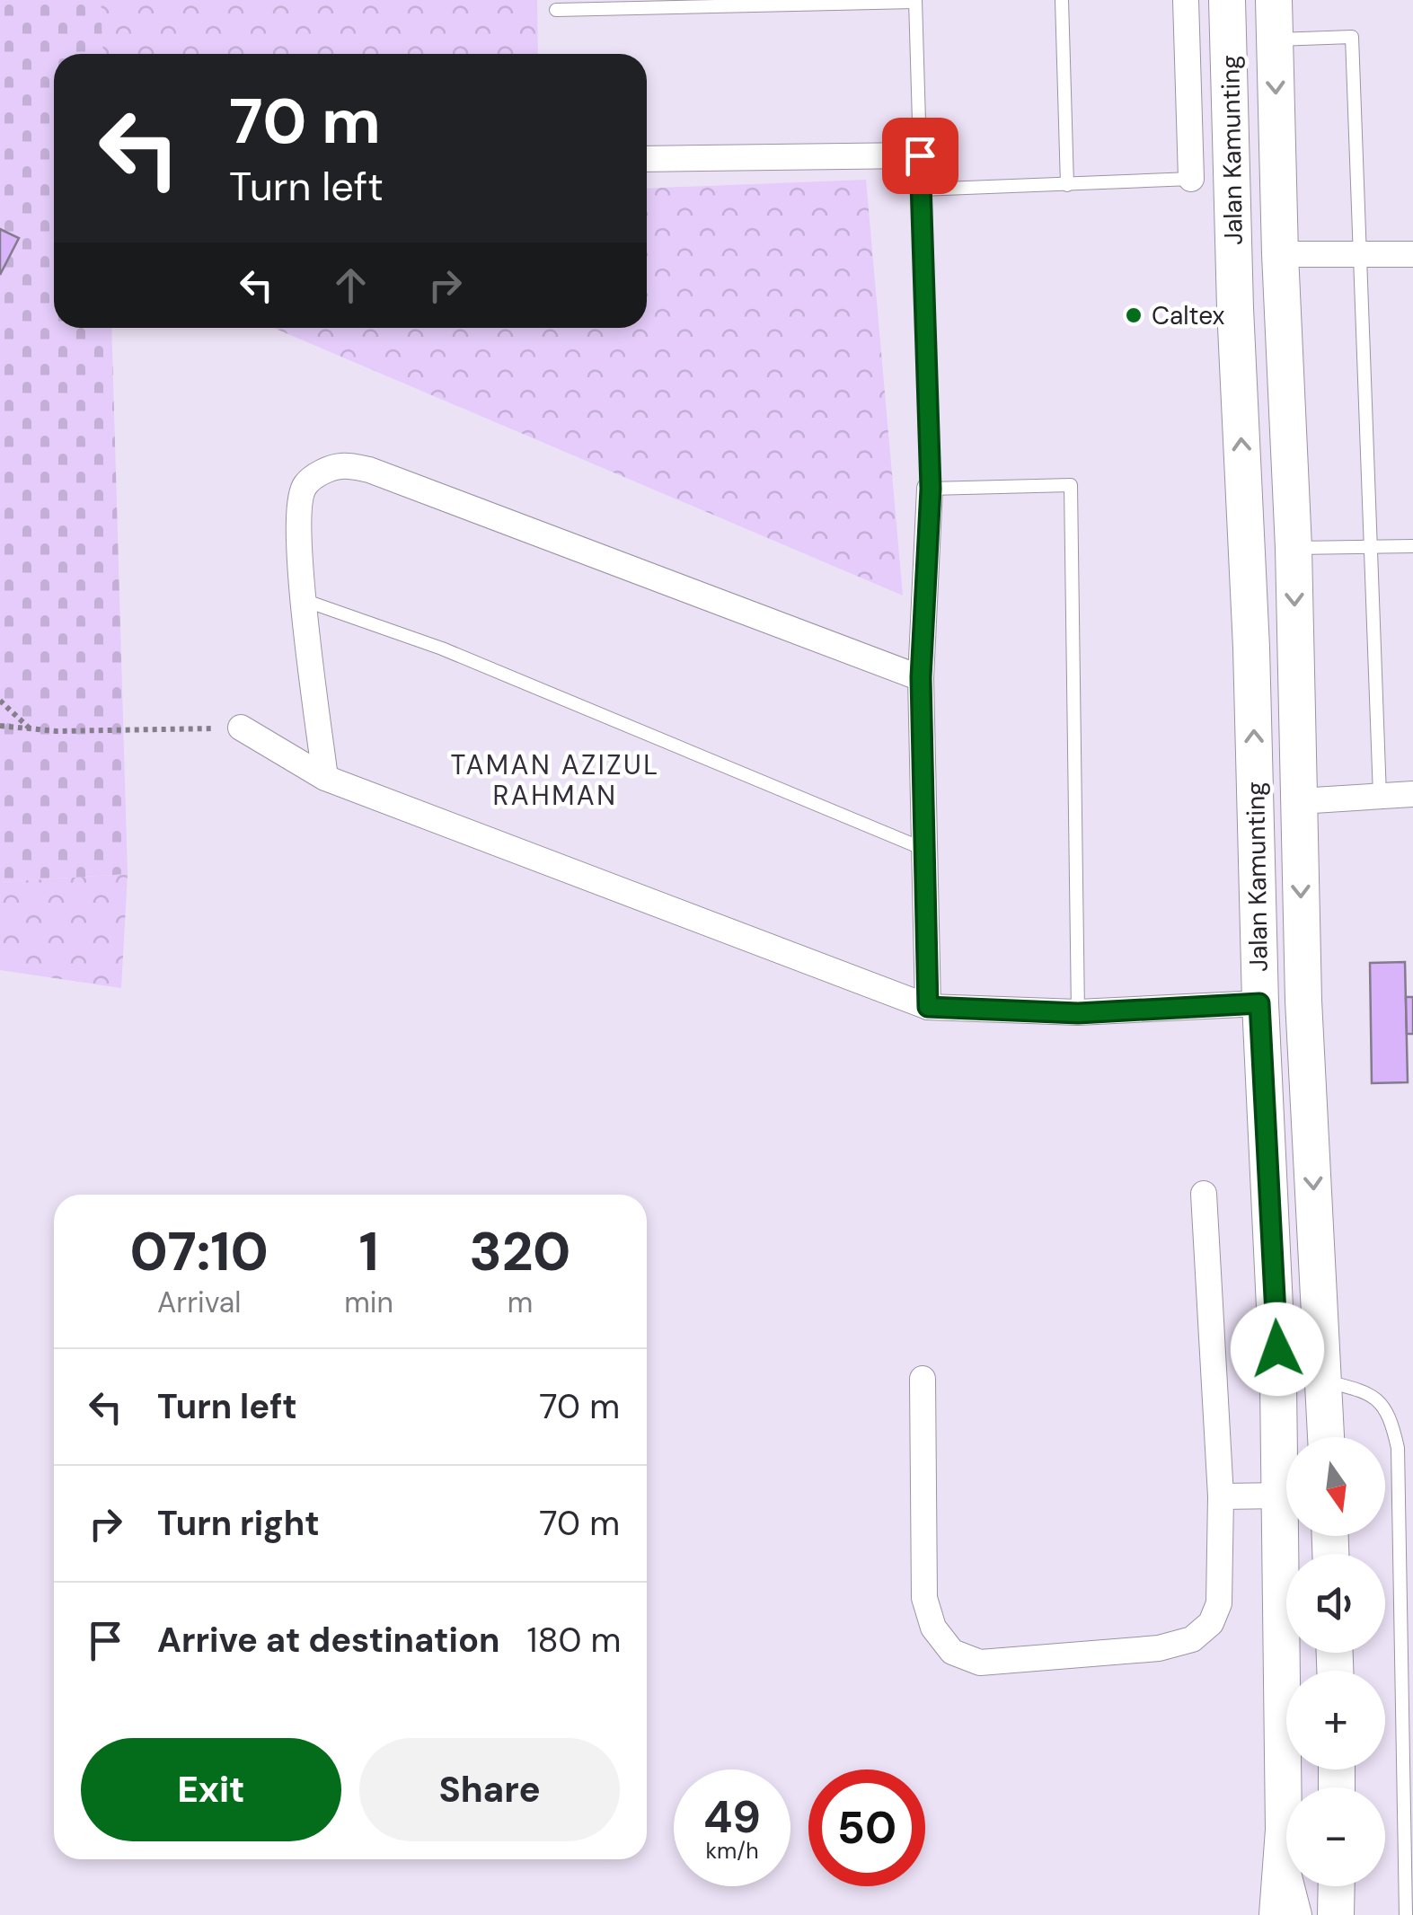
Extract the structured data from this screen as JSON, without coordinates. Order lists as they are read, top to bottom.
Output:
{
  "streets": {
    "main road": ["Jalan Kamunting"]
  },
  "districts": ["TAMAN AZIZUL RAHMAN"],
  "places": ["Caltex"],
  "north": "bottom",
  "page": {
    "turn": ["70 m", "Turn left"],
    "eta": [
      "07:10",
      "Arrival",
      "1",
      "min",
      "320",
      "m"
    ],
    "list": [
      {
        "name": "Turn left",
        "value": "70 m"
      },
      {
        "name": "Turn right",
        "value": "70 m"
      },
      {
        "name": "Arrive at destination",
        "value": "180 m"
      }
    ],
    "map_buttons": ["+", "−"],
    "buttons": ["Exit", "Share"],
    "speed": "49 km/h",
    "limit": "50"
  }
}
